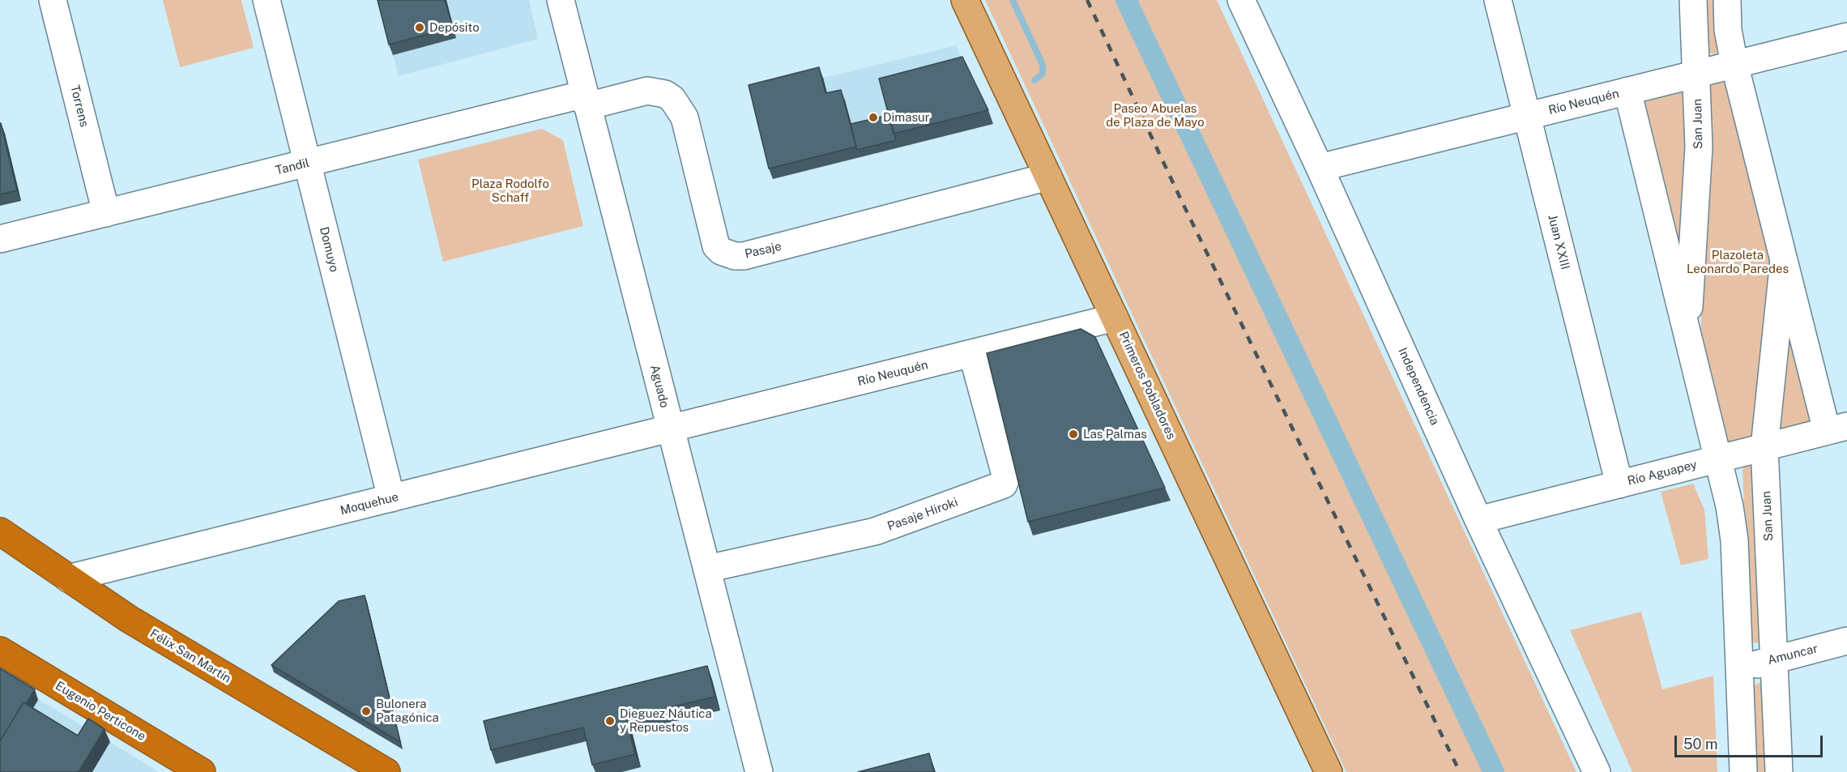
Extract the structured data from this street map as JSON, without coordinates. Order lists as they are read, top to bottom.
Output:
{
  "streets": {
    "highway": ["Félix San Martín", "Eugenio Perticone"],
    "main road": ["Primeros Pobladores"],
    "street": [
      "Río Neuquén",
      "Torrens",
      "San Juan",
      "Tandil",
      "Juan XXIII",
      "Domuyo",
      "Pasaje",
      "Aguado",
      "Independencia",
      "Río Aguapey",
      "Moquehue",
      "Pasaje Hiroki",
      "Amuncar"
    ]
  },
  "crossings": [
    ["Río Neuquén", "San Juan"],
    ["Río Neuquén", "Juan XXIII"],
    ["Río Neuquén", "Primeros Pobladores"],
    ["Río Neuquén", "Aguado"],
    ["Río Neuquén", "Independencia"],
    ["Río Neuquén", "Moquehue"],
    ["Río Neuquén", "Pasaje Hiroki"],
    ["Torrens", "Tandil"],
    ["San Juan", "Río Aguapey"],
    ["San Juan", "Amuncar"],
    ["Tandil", "Domuyo"],
    ["Tandil", "Pasaje"],
    ["Tandil", "Aguado"],
    ["Juan XXIII", "Río Aguapey"],
    ["Domuyo", "Moquehue"],
    ["Pasaje", "Primeros Pobladores"],
    ["Pasaje", "Aguado"],
    ["Aguado", "Moquehue"],
    ["Aguado", "Pasaje Hiroki"],
    ["Independencia", "Río Aguapey"],
    ["Moquehue", "Félix San Martín"]
  ],
  "parks": ["Paseo Abuelas de Plaza de Mayo", "Plaza Rodolfo Schaff", "Plazoleta Leonardo Paredes"],
  "places": [
    "Depósito",
    "Dimasur",
    "Las Palmas",
    "Bulonera Patagónica",
    "Dieguez Náutica y Repuestos"
  ],
  "scale_bar": "50 m"
}
